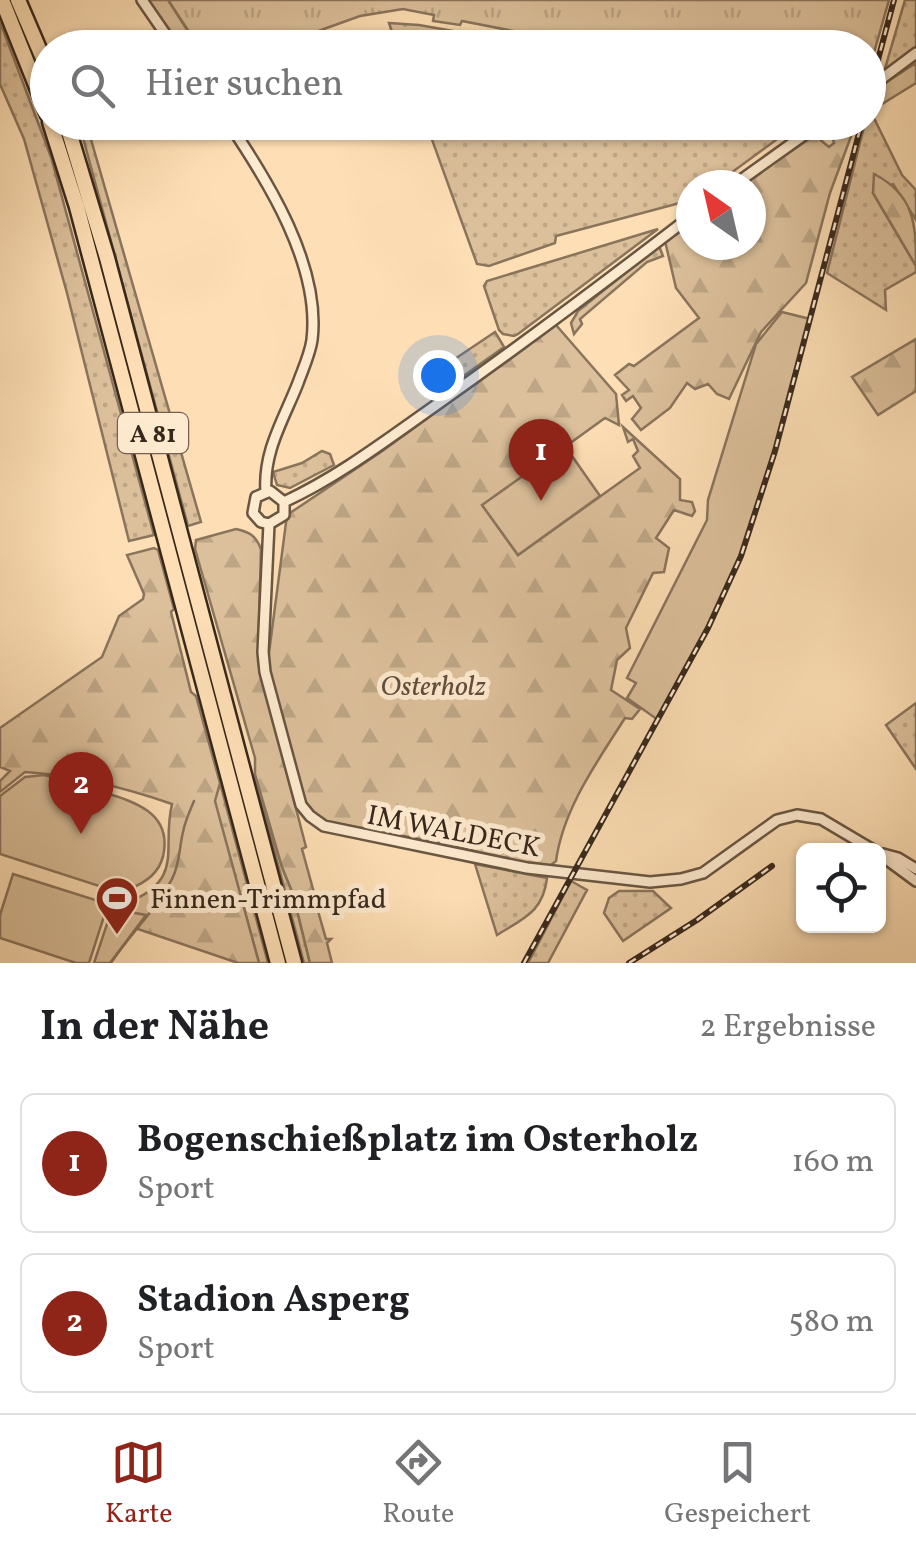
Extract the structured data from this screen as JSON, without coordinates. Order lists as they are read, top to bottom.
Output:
{
  "streets": {
    "highway": ["A 81"],
    "street": ["IM WALDECK"]
  },
  "parks": ["Osterholz"],
  "places": {
    "sports": ["Finnen-Trimmpfad"]
  },
  "north": "top left",
  "page": {
    "search": "Hier suchen",
    "pins": ["1", "2"],
    "heading": ["In der Nähe", "2 Ergebnisse"],
    "list": [
      {
        "mark": "1",
        "name": "Bogenschießplatz im Osterholz",
        "note": "Sport",
        "value": "160 m"
      },
      {
        "mark": "2",
        "name": "Stadion Asperg",
        "note": "Sport",
        "value": "580 m"
      }
    ],
    "nav": ["Karte", "Route", "Gespeichert"]
  }
}
